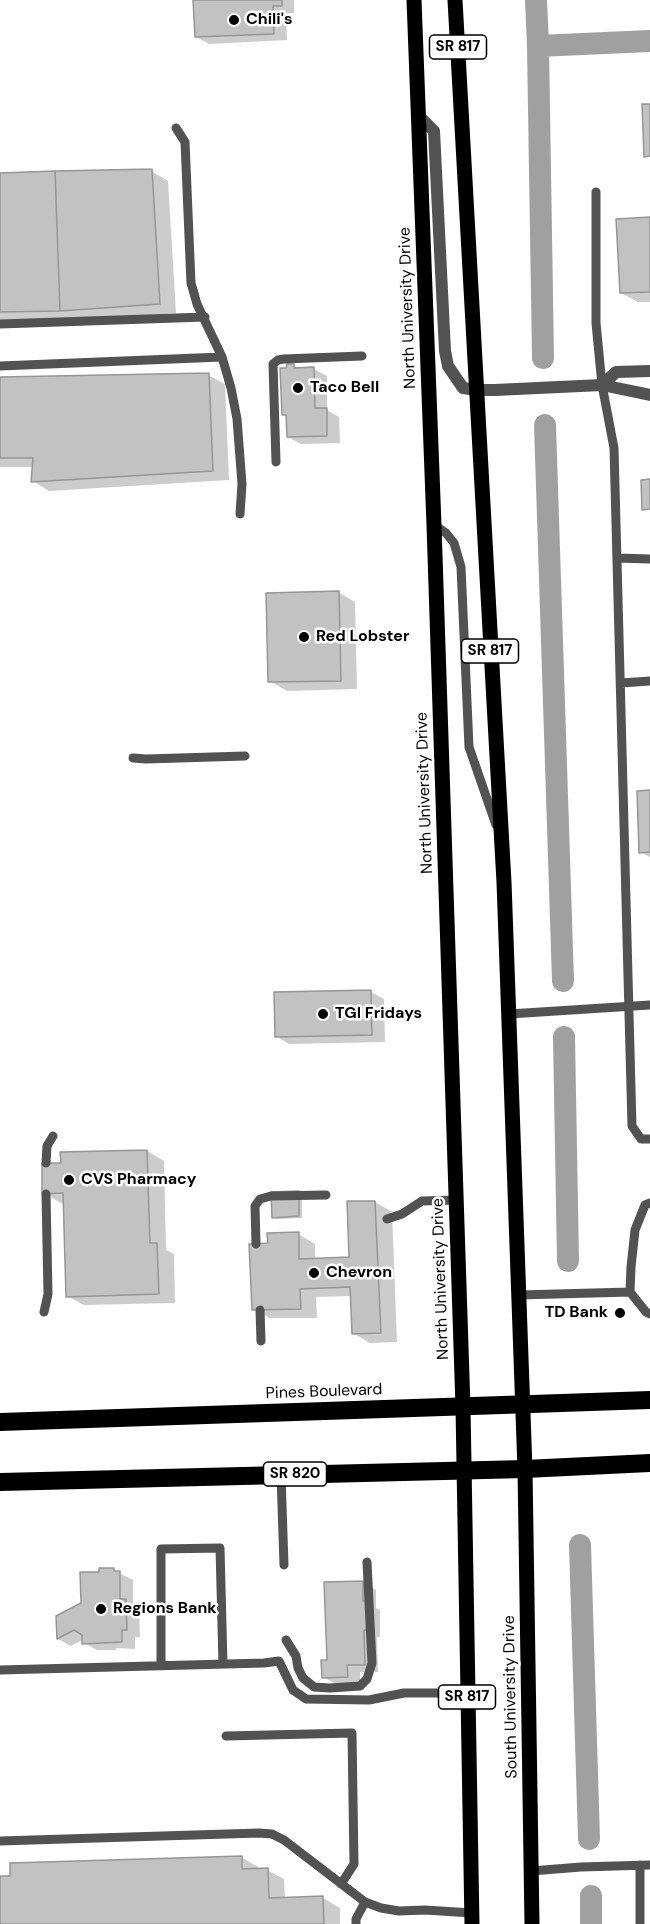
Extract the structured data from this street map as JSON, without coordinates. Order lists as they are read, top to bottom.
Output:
{
  "streets": {
    "highway": ["Pines Boulevard", "SR 820"],
    "main road": ["SR 817", "North University Drive", "South University Drive"]
  },
  "crossings": [
    ["SR 817", "North University Drive"],
    ["SR 817", "Pines Boulevard"],
    ["SR 817", "SR 820"],
    ["SR 817", "South University Drive"],
    ["North University Drive", "Pines Boulevard"],
    ["North University Drive", "SR 820"],
    ["SR 820", "South University Drive"]
  ],
  "places": [
    "Chili's",
    "Taco Bell",
    "Red Lobster",
    "TGI Fridays",
    "CVS Pharmacy",
    "Chevron",
    "TD Bank",
    "Regions Bank"
  ]
}
